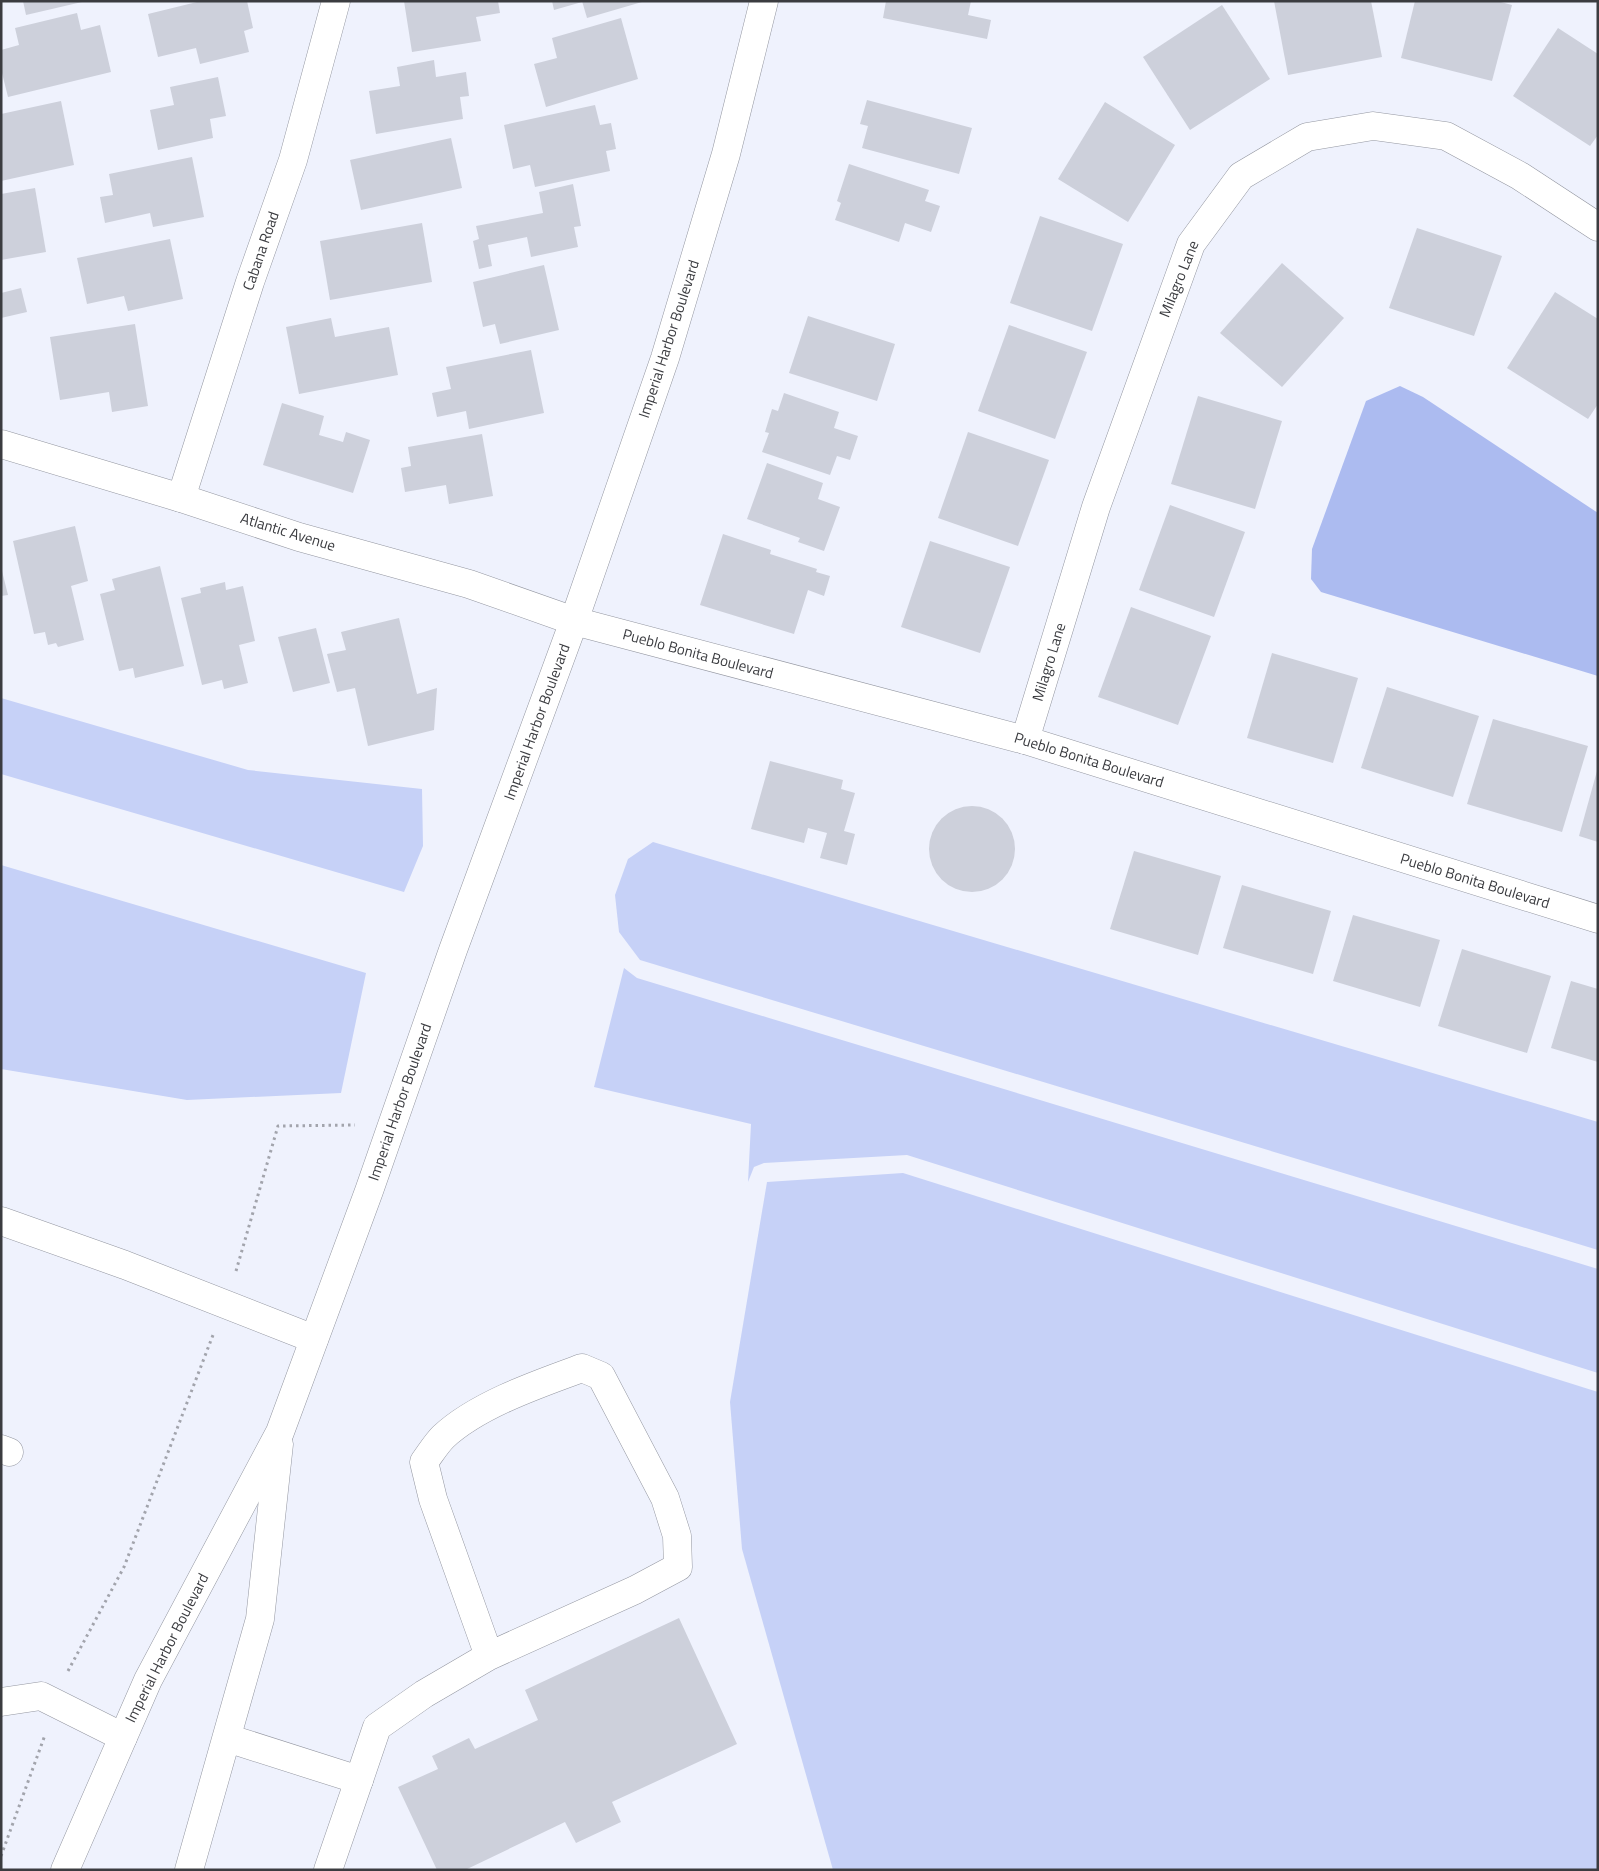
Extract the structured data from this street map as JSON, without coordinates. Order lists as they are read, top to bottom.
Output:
{
  "streets": {
    "street": [
      "Cabana Road",
      "Milagro Lane",
      "Imperial Harbor Boulevard",
      "Atlantic Avenue",
      "Pueblo Bonita Boulevard"
    ]
  },
  "crossings": [
    ["Cabana Road", "Atlantic Avenue"],
    ["Milagro Lane", "Pueblo Bonita Boulevard"],
    ["Imperial Harbor Boulevard", "Atlantic Avenue"],
    ["Imperial Harbor Boulevard", "Pueblo Bonita Boulevard"],
    ["Atlantic Avenue", "Pueblo Bonita Boulevard"]
  ]
}
